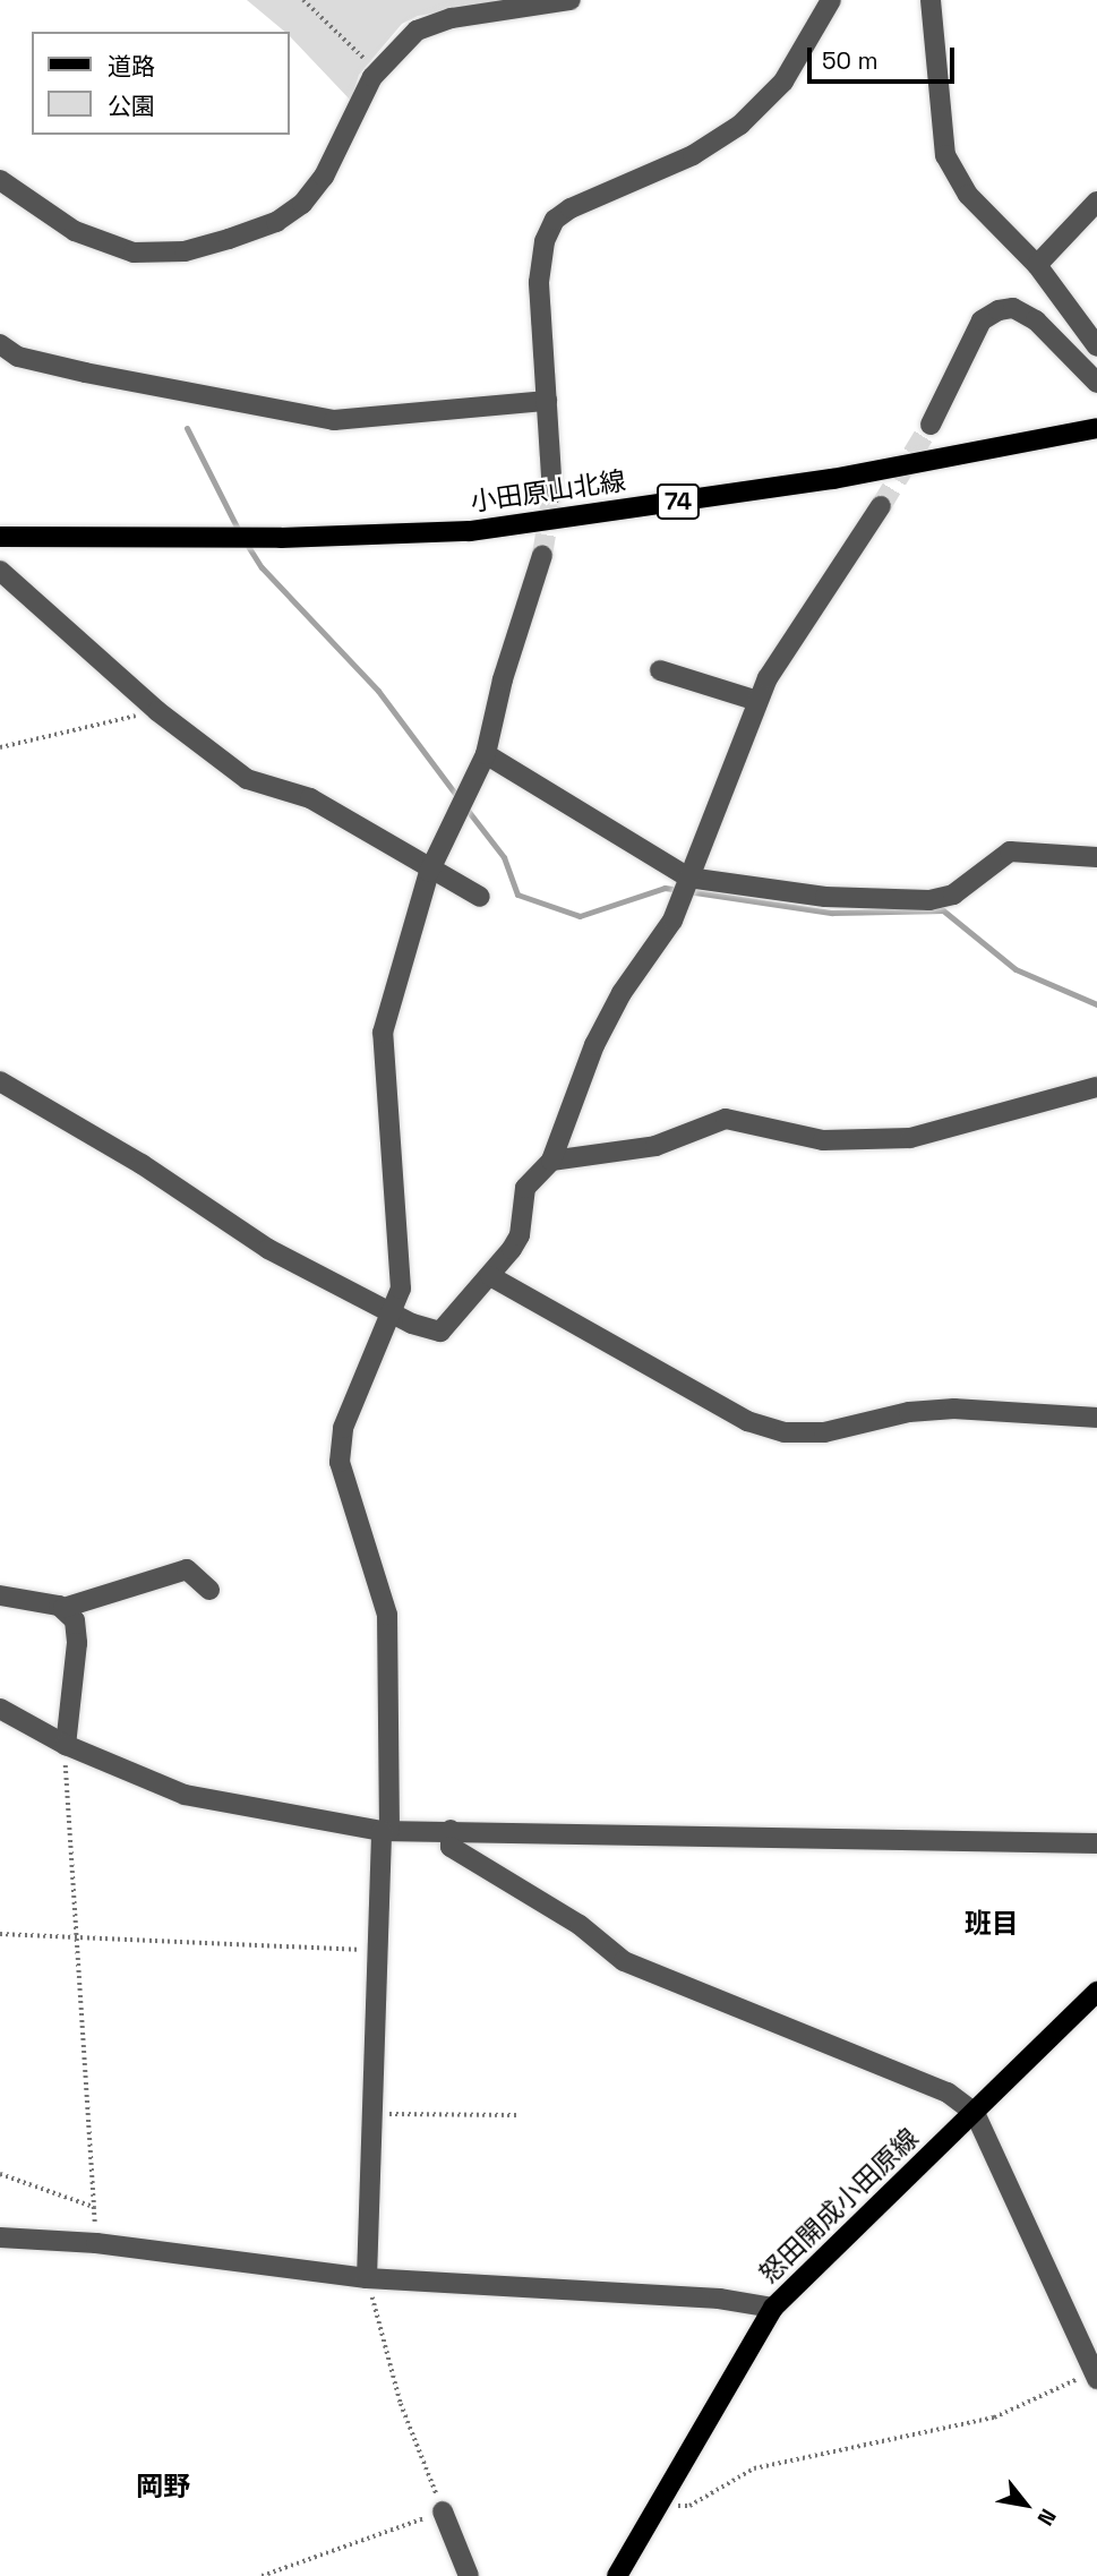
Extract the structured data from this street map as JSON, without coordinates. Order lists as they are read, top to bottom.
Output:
{
  "streets": {
    "main road": ["小田原山北線", "74", "怒田開成小田原線"]
  },
  "districts": ["班目", "岡野"],
  "legend": ["道路", "公園"],
  "scale_bar": "50 m",
  "north": "bottom right"
}
